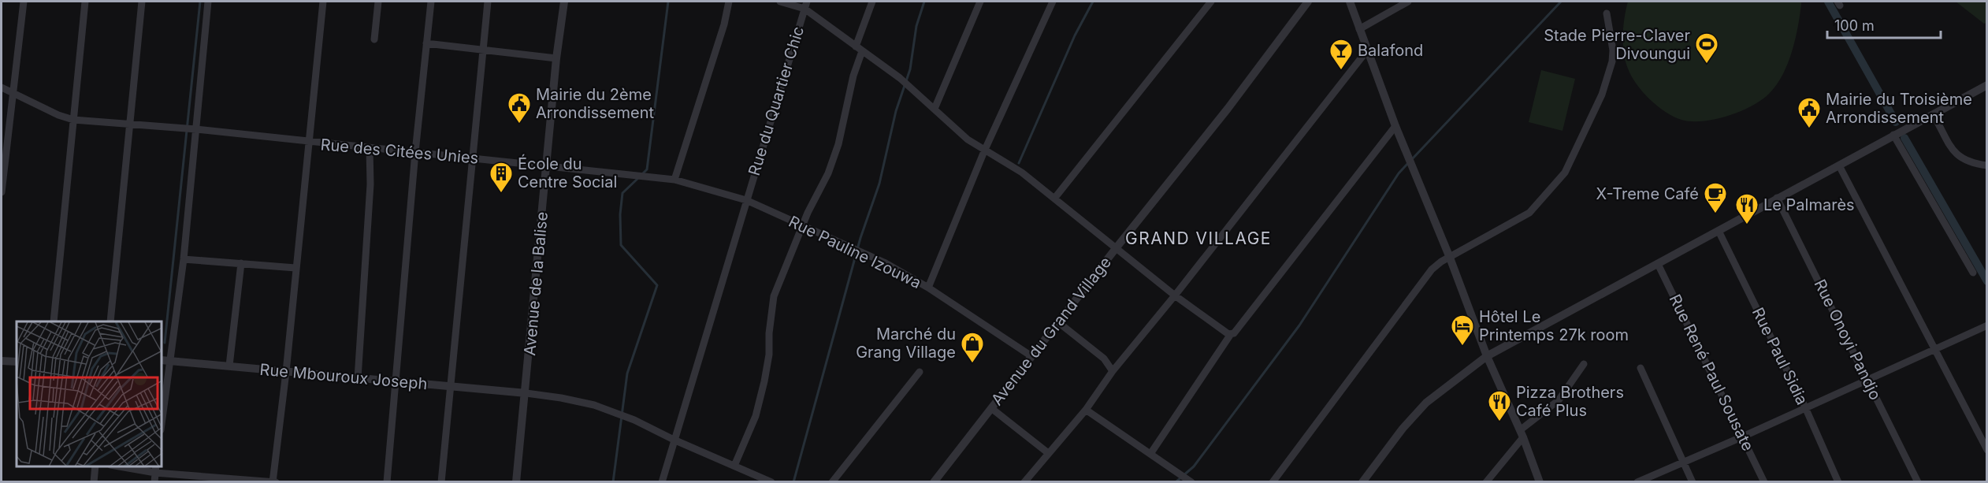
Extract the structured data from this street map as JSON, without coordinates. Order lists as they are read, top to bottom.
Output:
{
  "streets": {
    "street": [
      "Rue du Quartier Chic",
      "Rue des Citées Unies",
      "Rue Pauline Izouwa",
      "Avenue de la Balise",
      "Avenue du Grand Village",
      "Rue Onoyi Pandjo",
      "Rue Paul Sidia",
      "Rue René Paul Sousate",
      "Rue Mbouroux Joseph"
    ]
  },
  "crossings": [
    ["Rue du Quartier Chic", "Rue Pauline Izouwa"],
    ["Rue des Citées Unies", "Rue Pauline Izouwa"],
    ["Rue des Citées Unies", "Avenue de la Balise"],
    ["Rue Pauline Izouwa", "Avenue du Grand Village"],
    ["Avenue de la Balise", "Rue Mbouroux Joseph"]
  ],
  "districts": ["GRAND VILLAGE"],
  "places": {
    "sports": ["Stade Pierre-Claver Divoungui"],
    "bar": ["Balafond"],
    "public building": ["Mairie du 2ème Arrondissement", "Mairie du Troisième Arrondissement"],
    "building": ["École du Centre Social"],
    "cafe": ["X-Treme Café"],
    "restaurant": ["Le Palmarès", "Pizza Brothers Café Plus"],
    "hotel": ["Hôtel Le Printemps 27k room"],
    "shop": ["Marché du Grang Village"]
  },
  "scale_bar": "100 m"
}
